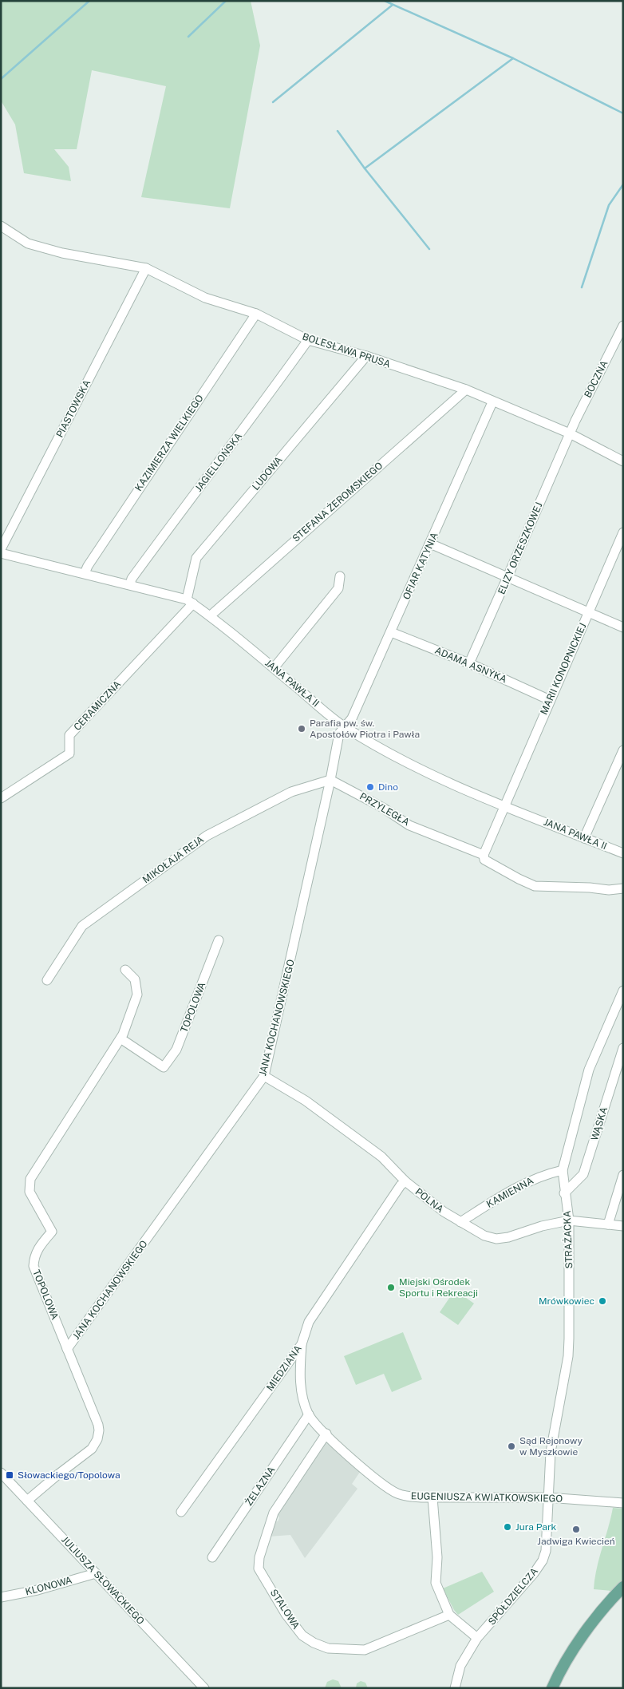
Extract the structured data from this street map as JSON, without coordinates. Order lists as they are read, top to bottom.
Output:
{
  "streets": {
    "street": [
      "BOLESŁAWA PRUSA",
      "BOCZNA",
      "PIASTOWSKA",
      "KAZIMIERZA WIELKIEGO",
      "JAGIELLOŃSKA",
      "LUDOWA",
      "STEFANA ŻEROMSKIEGO",
      "ELIZY ORZESZKOWEJ",
      "OFIAR KATYNIA",
      "ADAMA ASNYKA",
      "MARII KONOPNICKIEJ",
      "JANA PAWŁA II",
      "CERAMICZNA",
      "PRZYLEGŁA",
      "MIKOŁAJA REJA",
      "TOPOLOWA",
      "JANA KOCHANOWSKIEGO",
      "WĄSKA",
      "KAMIENNA",
      "POLNA",
      "STRAŻACKA",
      "MIEDZIANA",
      "ŻELAZNA",
      "EUGENIUSZA KWIATKOWSKIEGO",
      "JULIUSZA SŁOWACKIEGO",
      "KLONOWA",
      "SPÓŁDZIELCZA",
      "STALOWA"
    ]
  },
  "crossings": [
    ["BOLESŁAWA PRUSA", "BOCZNA"],
    ["BOLESŁAWA PRUSA", "PIASTOWSKA"],
    ["BOLESŁAWA PRUSA", "KAZIMIERZA WIELKIEGO"],
    ["BOLESŁAWA PRUSA", "JAGIELLOŃSKA"],
    ["BOLESŁAWA PRUSA", "LUDOWA"],
    ["BOLESŁAWA PRUSA", "STEFANA ŻEROMSKIEGO"],
    ["BOLESŁAWA PRUSA", "ELIZY ORZESZKOWEJ"],
    ["BOLESŁAWA PRUSA", "OFIAR KATYNIA"],
    ["BOCZNA", "ELIZY ORZESZKOWEJ"],
    ["KAZIMIERZA WIELKIEGO", "JANA PAWŁA II"],
    ["JAGIELLOŃSKA", "JANA PAWŁA II"],
    ["LUDOWA", "JANA PAWŁA II"],
    ["LUDOWA", "CERAMICZNA"],
    ["STEFANA ŻEROMSKIEGO", "JANA PAWŁA II"],
    ["ELIZY ORZESZKOWEJ", "ADAMA ASNYKA"],
    ["OFIAR KATYNIA", "ADAMA ASNYKA"],
    ["OFIAR KATYNIA", "JANA PAWŁA II"],
    ["OFIAR KATYNIA", "JANA KOCHANOWSKIEGO"],
    ["ADAMA ASNYKA", "MARII KONOPNICKIEJ"],
    ["MARII KONOPNICKIEJ", "JANA PAWŁA II"],
    ["JANA PAWŁA II", "CERAMICZNA"],
    ["JANA PAWŁA II", "JANA KOCHANOWSKIEGO"],
    ["PRZYLEGŁA", "MIKOŁAJA REJA"],
    ["PRZYLEGŁA", "JANA KOCHANOWSKIEGO"],
    ["MIKOŁAJA REJA", "JANA KOCHANOWSKIEGO"],
    ["TOPOLOWA", "JANA KOCHANOWSKIEGO"],
    ["TOPOLOWA", "JULIUSZA SŁOWACKIEGO"],
    ["JANA KOCHANOWSKIEGO", "POLNA"],
    ["WĄSKA", "STRAŻACKA"],
    ["KAMIENNA", "POLNA"],
    ["KAMIENNA", "STRAŻACKA"],
    ["POLNA", "STRAŻACKA"],
    ["POLNA", "MIEDZIANA"],
    ["STRAŻACKA", "EUGENIUSZA KWIATKOWSKIEGO"],
    ["STRAŻACKA", "SPÓŁDZIELCZA"],
    ["MIEDZIANA", "EUGENIUSZA KWIATKOWSKIEGO"],
    ["ŻELAZNA", "EUGENIUSZA KWIATKOWSKIEGO"],
    ["EUGENIUSZA KWIATKOWSKIEGO", "SPÓŁDZIELCZA"],
    ["EUGENIUSZA KWIATKOWSKIEGO", "STALOWA"],
    ["JULIUSZA SŁOWACKIEGO", "KLONOWA"]
  ],
  "places": {
    "other": [
      "Parafia pw. św. Apostołów Piotra i Pawła",
      "Dino",
      "Miejski Ośrodek Sportu i Rekreacji",
      "Mrówkowiec",
      "Sąd Rejonowy w Myszkowie",
      "Jura Park",
      "Jadwiga Kwiecień"
    ],
    "transit": ["Słowackiego/Topolowa"]
  }
}
